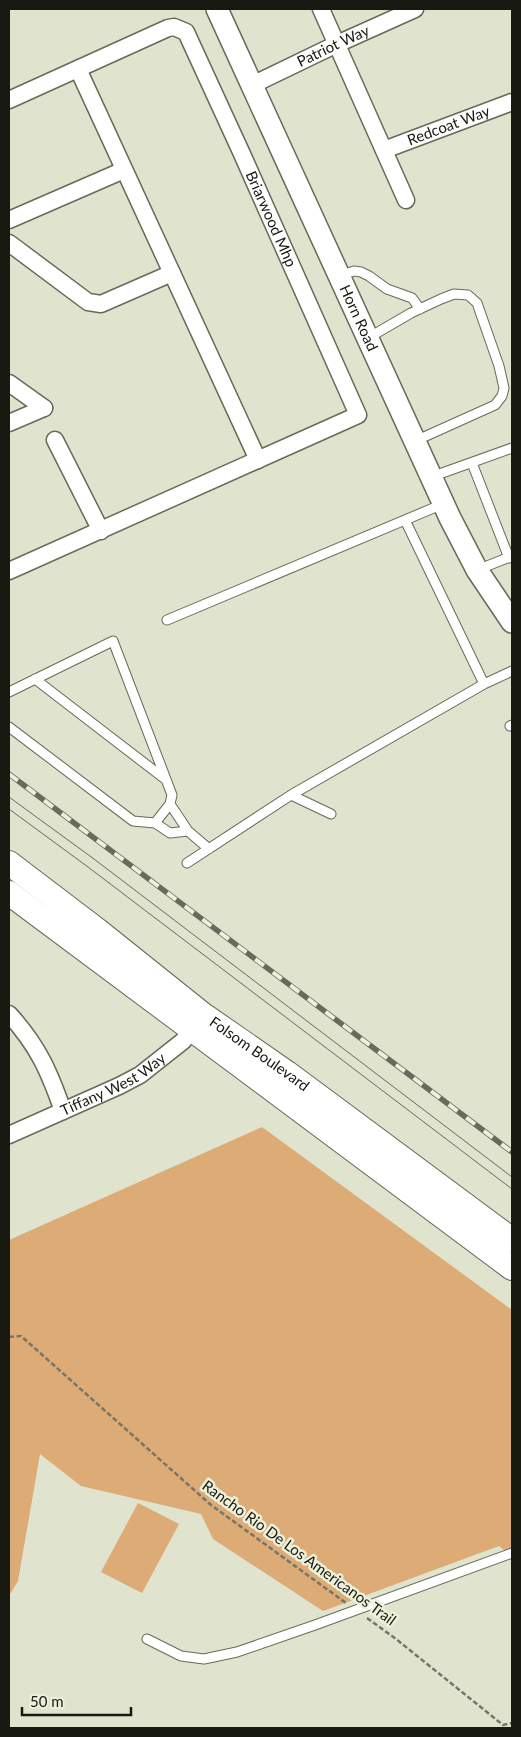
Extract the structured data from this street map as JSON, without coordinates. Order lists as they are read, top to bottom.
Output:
{
  "streets": {
    "main road": ["Folsom Boulevard"],
    "street": [
      "Patriot Way",
      "Redcoat Way",
      "Briarwood Mhp",
      "Horn Road",
      "Tiffany West Way"
    ],
    "path": ["Rancho Rio De Los Americanos Trail"]
  },
  "crossings": [
    ["Patriot Way", "Horn Road"],
    ["Folsom Boulevard", "Tiffany West Way"]
  ],
  "scale_bar": "50 m"
}
